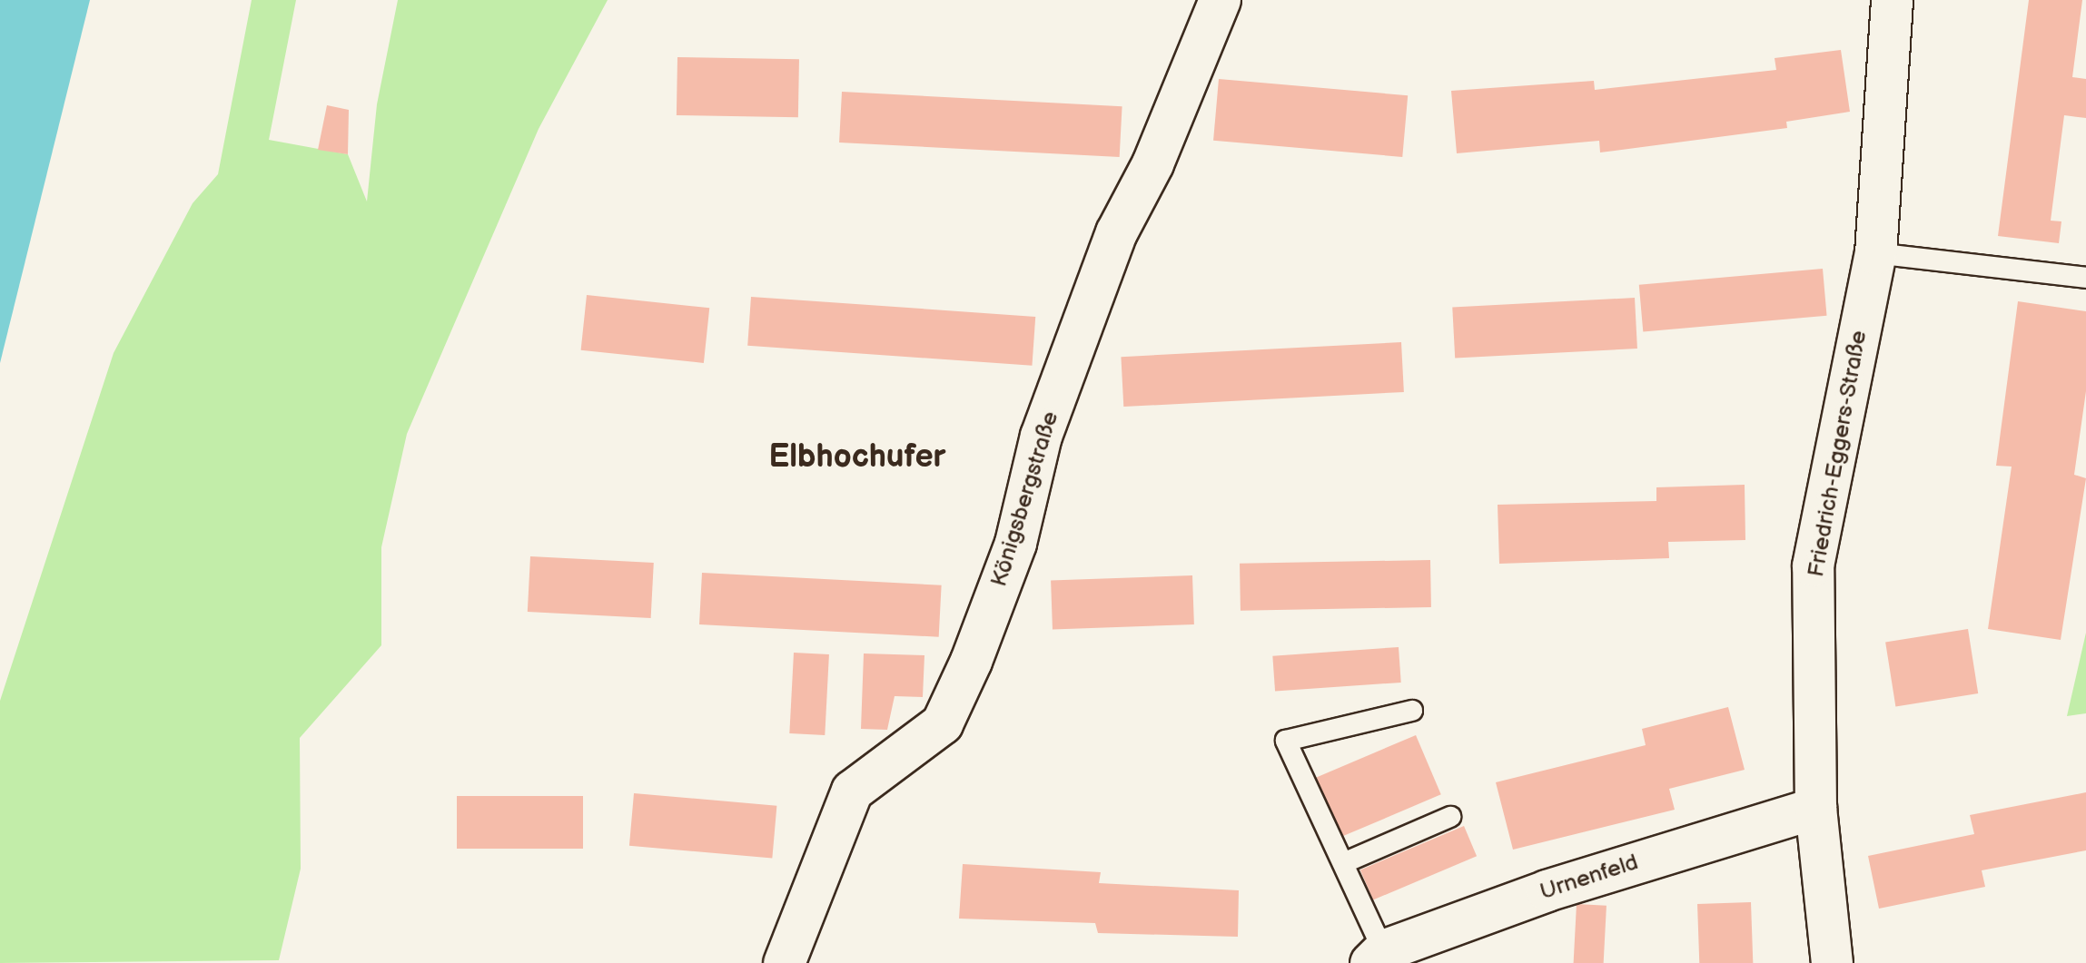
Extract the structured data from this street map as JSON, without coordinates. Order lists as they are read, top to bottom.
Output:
{
  "streets": {
    "street": ["Friedrich-Eggers-Straße", "Königsbergstraße", "Urnenfeld"]
  },
  "crossings": [
    ["Friedrich-Eggers-Straße", "Urnenfeld"]
  ],
  "districts": ["Elbhochufer"]
}
